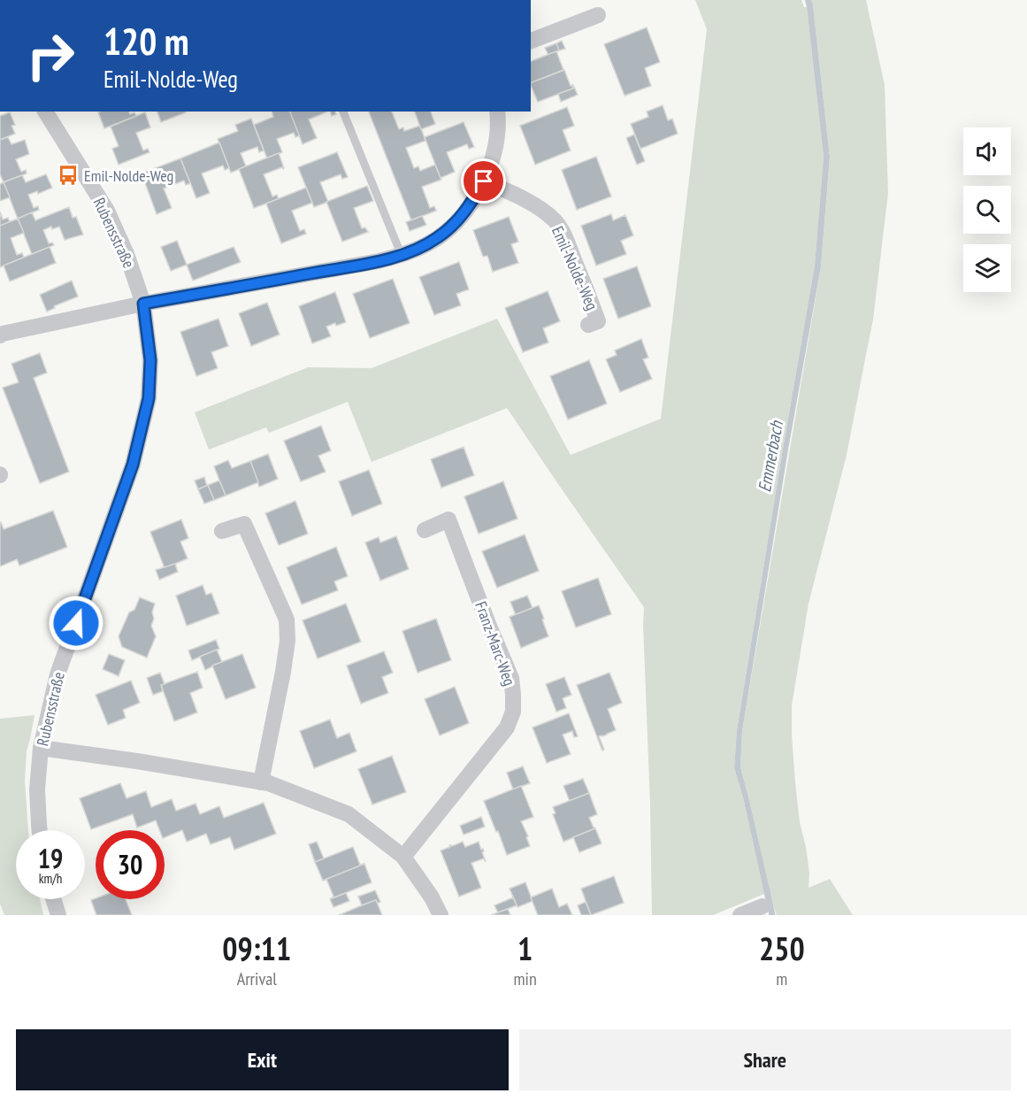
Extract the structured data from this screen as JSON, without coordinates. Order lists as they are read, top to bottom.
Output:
{
  "streets": {
    "street": ["Rubensstraße", "Emil-Nolde-Weg", "Franz-Marc-Weg"]
  },
  "water": ["Emmerbach"],
  "places": {
    "bus stop": ["Emil-Nolde-Weg"]
  },
  "page": {
    "turn": ["120 m", "Emil-Nolde-Weg"],
    "speed": "19 km/h",
    "limit": "30",
    "eta": [
      "09:11",
      "Arrival",
      "1",
      "min",
      "250",
      "m"
    ],
    "buttons": ["Exit", "Share"]
  }
}
